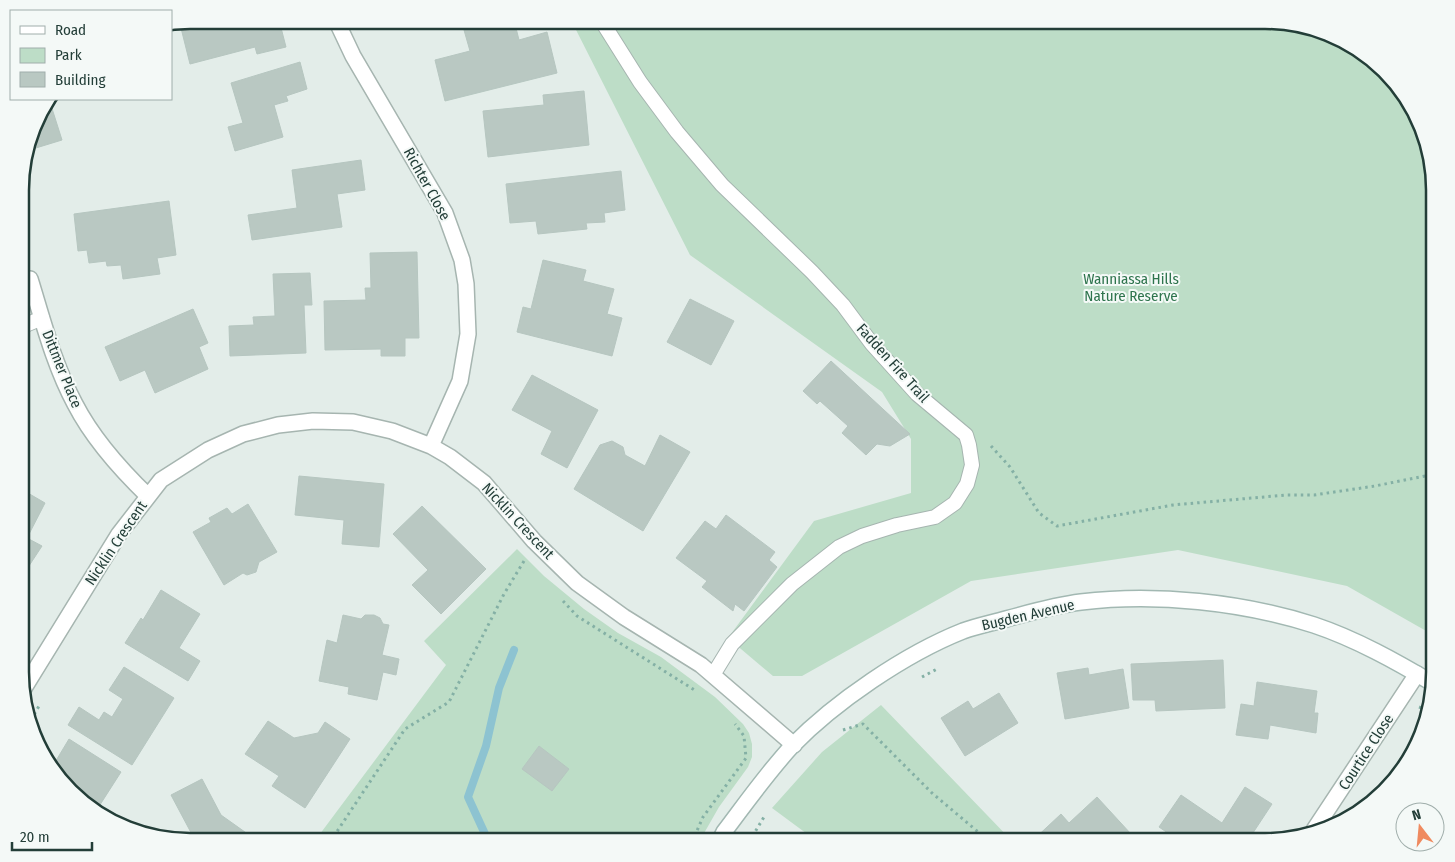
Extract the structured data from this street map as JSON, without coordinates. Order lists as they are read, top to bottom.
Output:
{
  "streets": {
    "street": [
      "Richter Close",
      "Dittmer Place",
      "Nicklin Crescent",
      "Bugden Avenue",
      "Courtice Close"
    ],
    "lane": ["Fadden Fire Trail"]
  },
  "crossings": [
    ["Richter Close", "Nicklin Crescent"],
    ["Dittmer Place", "Nicklin Crescent"],
    ["Nicklin Crescent", "Bugden Avenue"],
    ["Bugden Avenue", "Courtice Close"]
  ],
  "parks": ["Wanniassa Hills Nature Reserve"],
  "legend": ["Road", "Park", "Building"],
  "scale_bar": "20 m",
  "north": "top"
}
